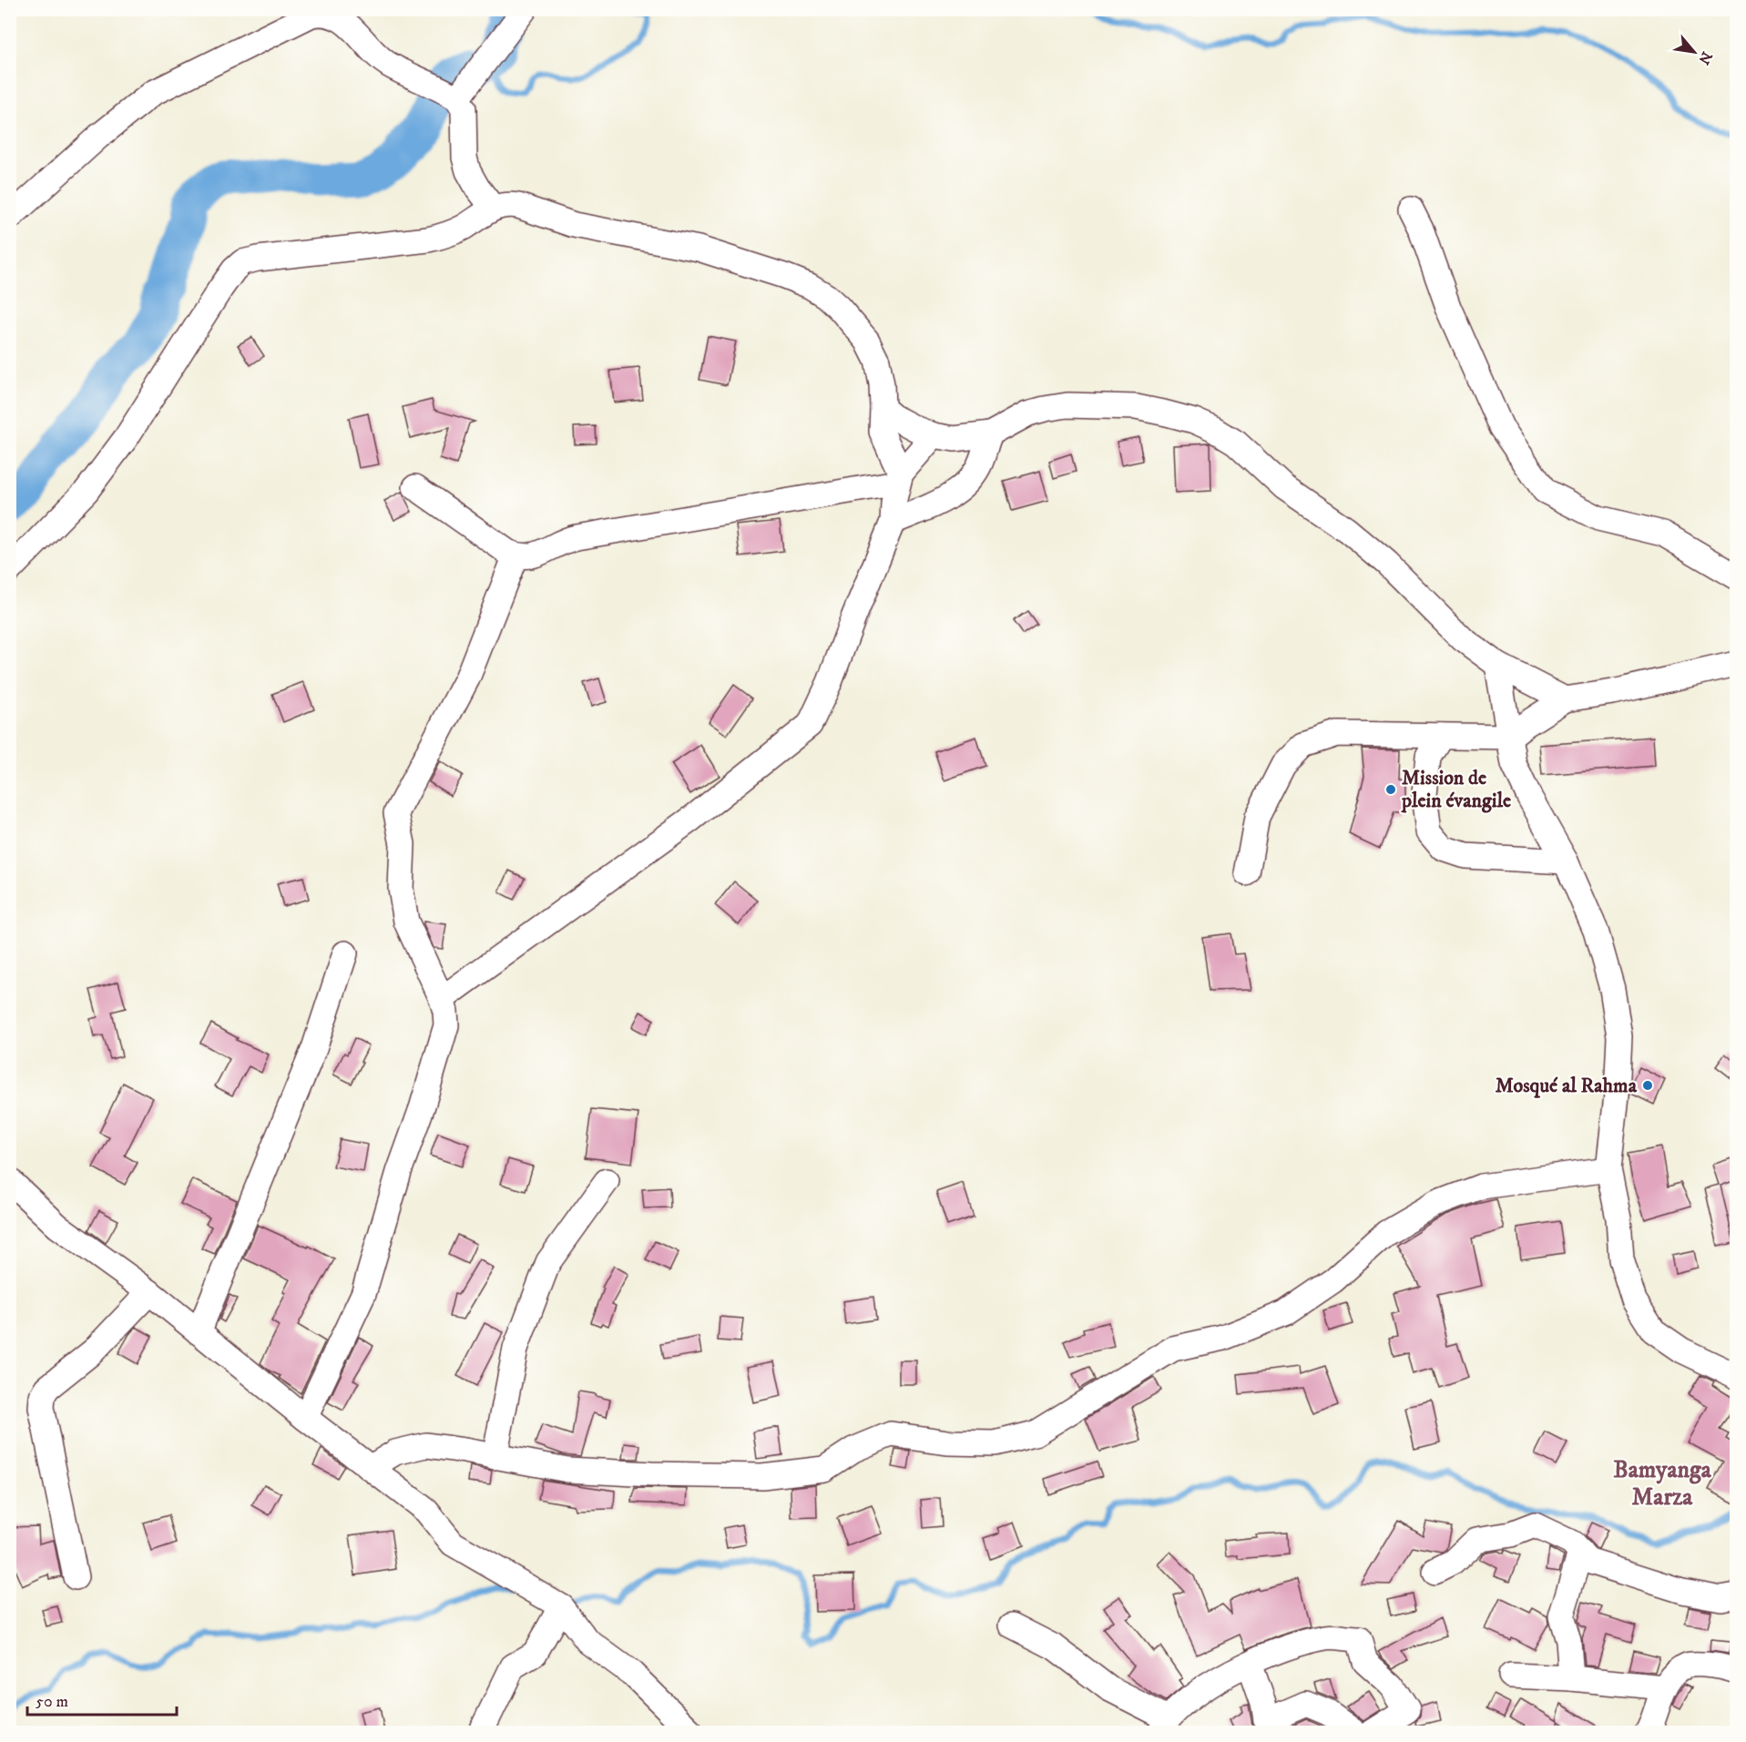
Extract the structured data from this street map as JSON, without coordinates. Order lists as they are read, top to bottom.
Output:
{
  "districts": ["Bamyanga Marza"],
  "places": ["Mission de plein évangile", "Mosqué al Rahma"],
  "scale_bar": "50 m",
  "north": "bottom right"
}
